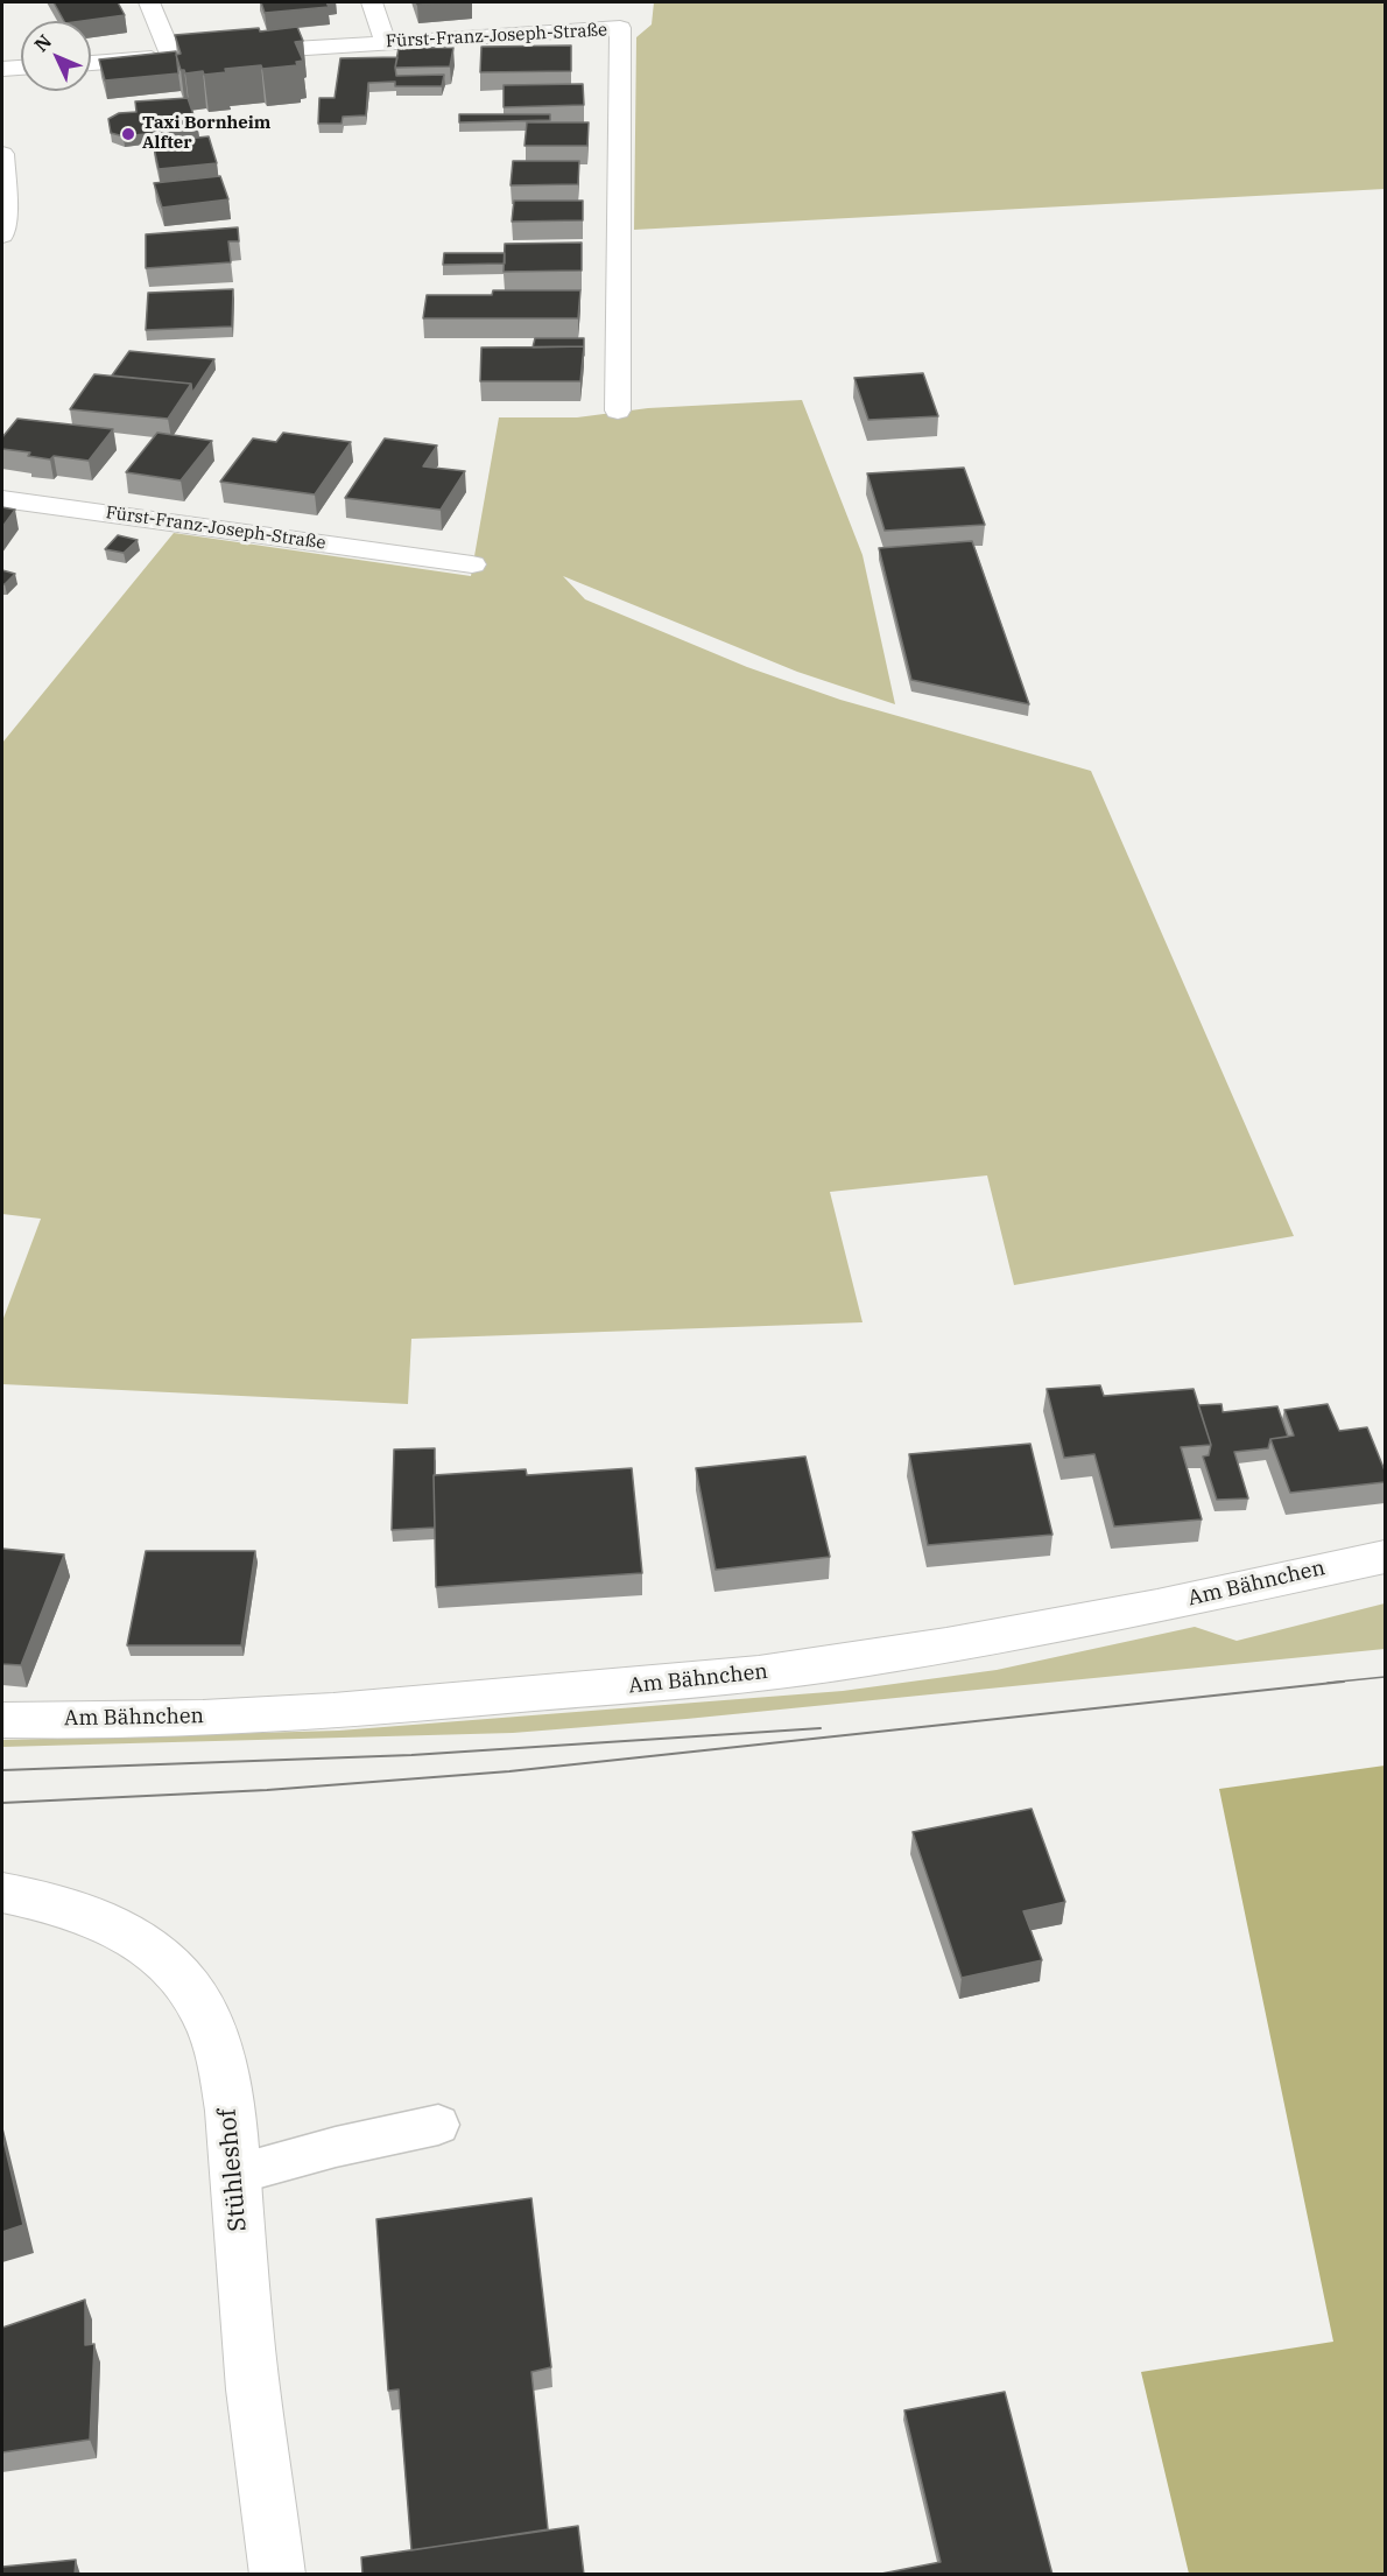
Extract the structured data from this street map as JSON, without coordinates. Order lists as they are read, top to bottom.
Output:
{
  "streets": {
    "street": ["Fürst-Franz-Joseph-Straße", "Am Bähnchen", "Stühleshof"]
  },
  "places": ["Taxi Bornheim Alfter"],
  "north": "top left"
}
